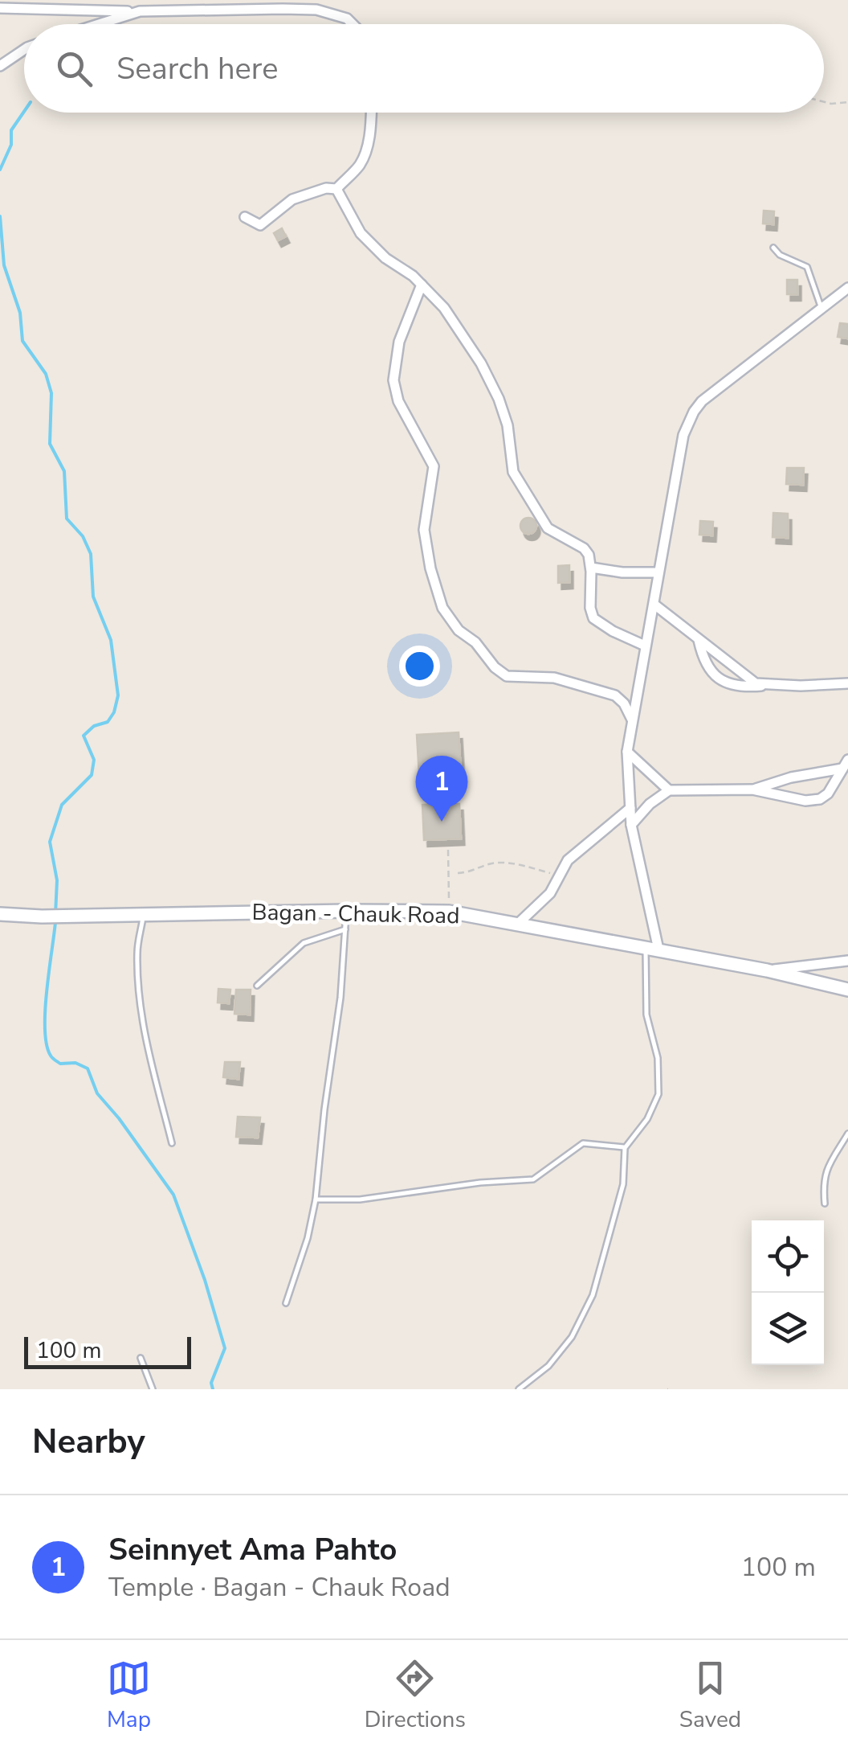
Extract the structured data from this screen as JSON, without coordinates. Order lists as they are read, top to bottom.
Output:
{
  "streets": {
    "main road": ["Bagan - Chauk Road"]
  },
  "scale_bar": "100 m",
  "page": {
    "search": "Search here",
    "pins": "1",
    "scale": "100 m",
    "heading": "Nearby",
    "list": [
      {
        "mark": "1",
        "name": "Seinnyet Ama Pahto",
        "note": "Temple · Bagan - Chauk Road",
        "value": "100 m"
      }
    ],
    "nav": ["Map", "Directions", "Saved"]
  }
}
